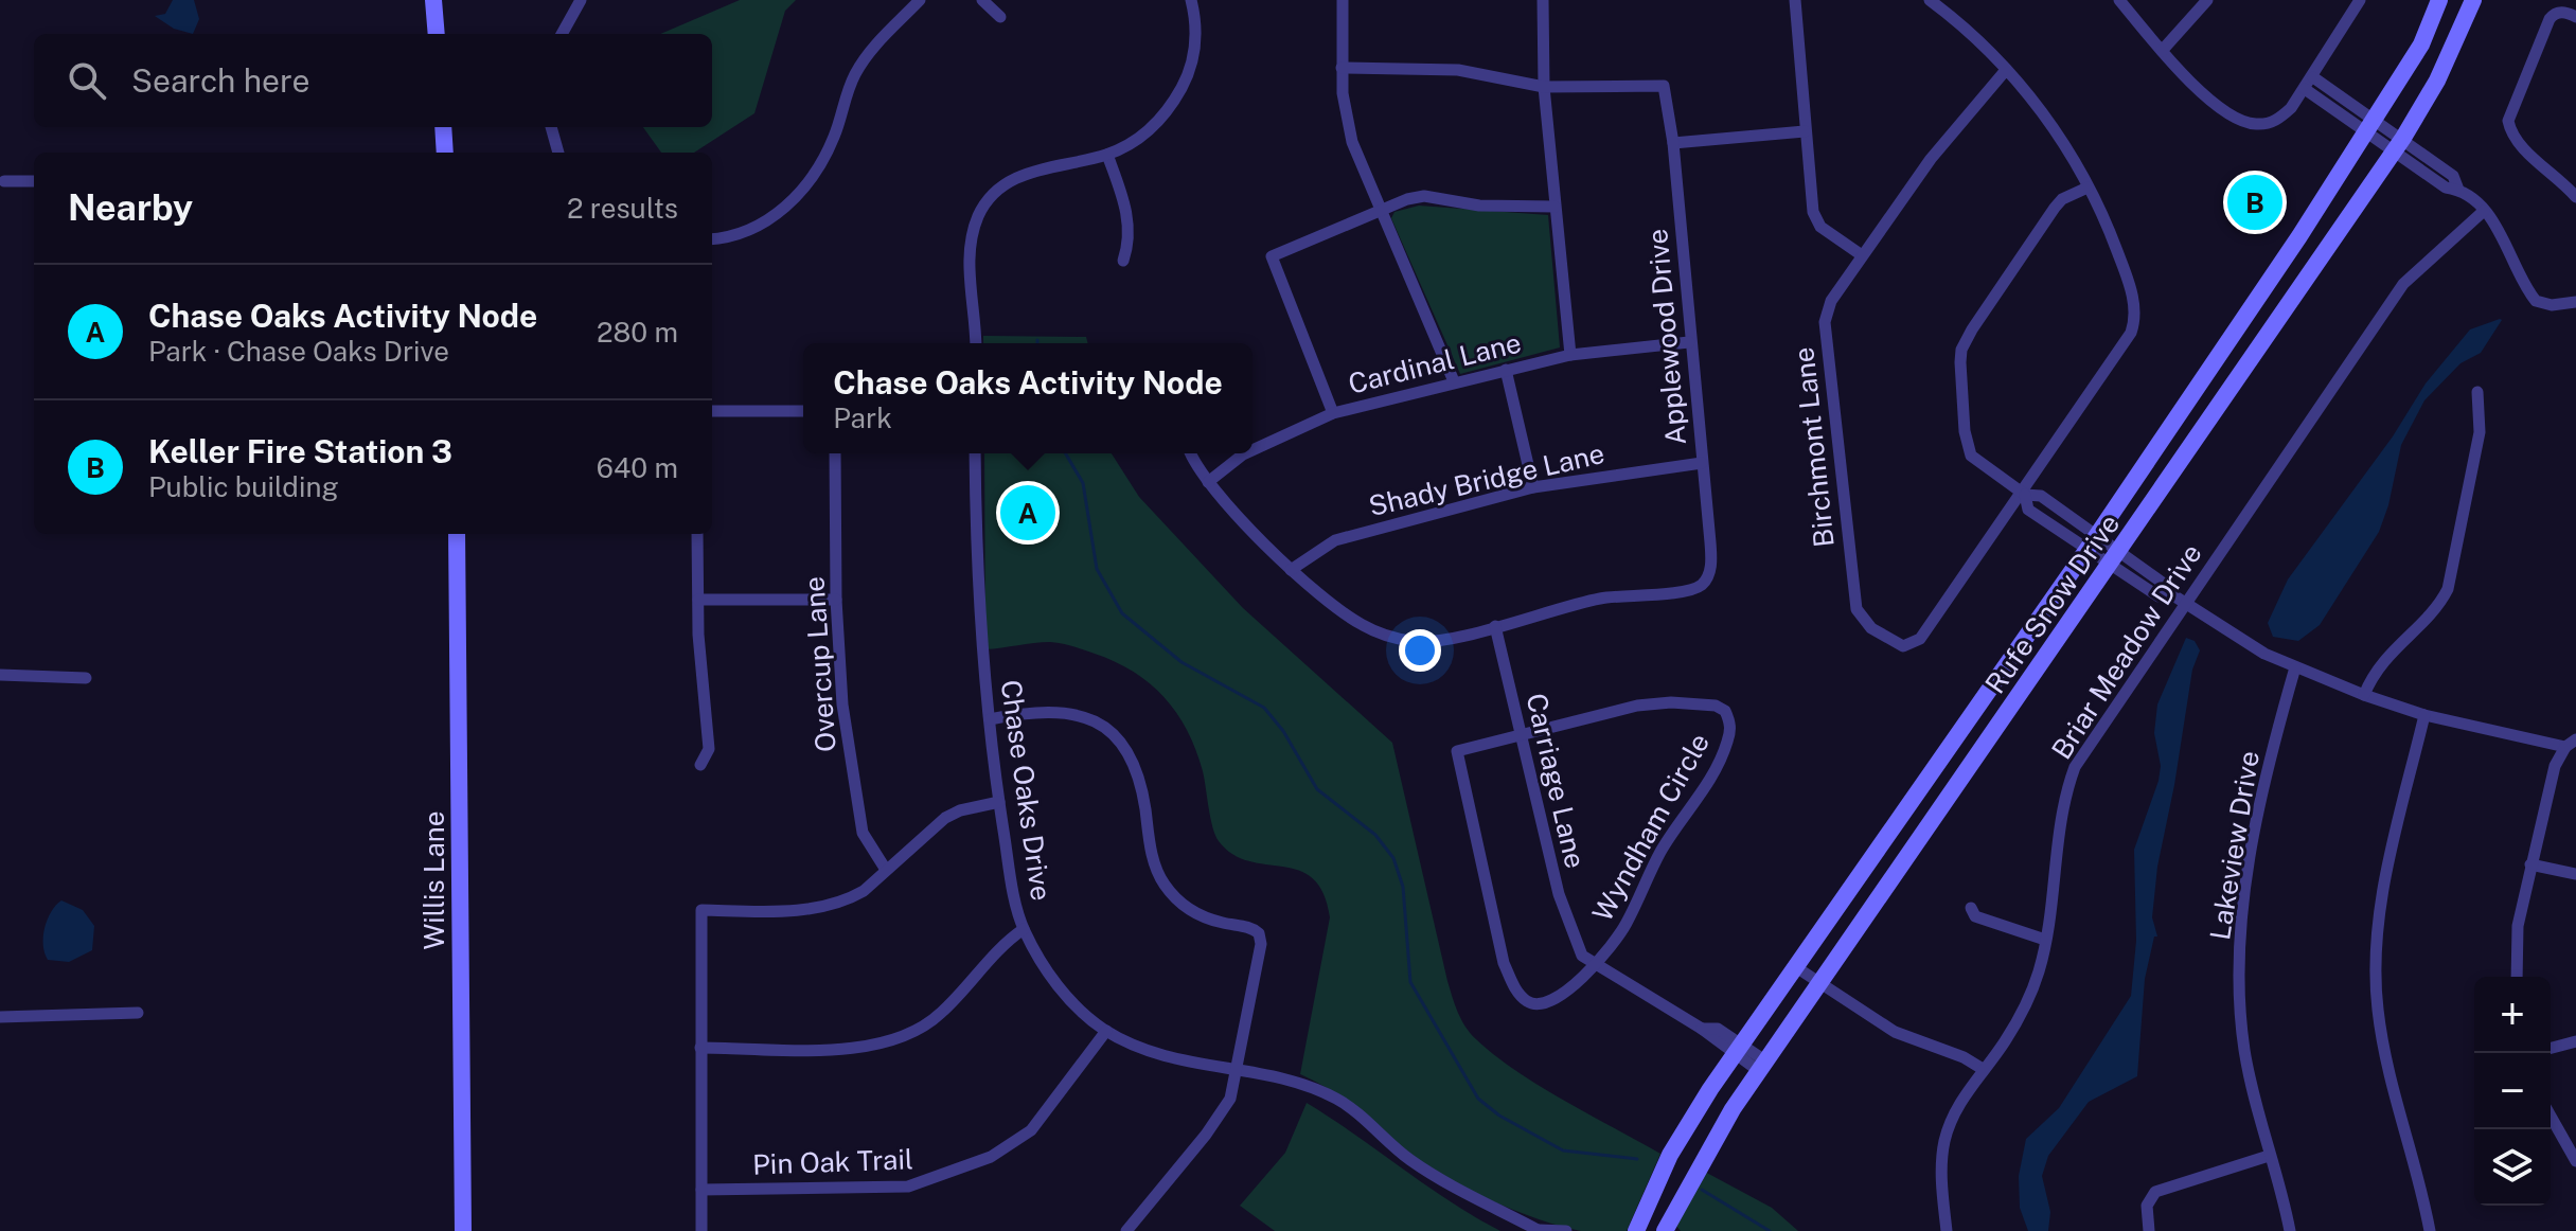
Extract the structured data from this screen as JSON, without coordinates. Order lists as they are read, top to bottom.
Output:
{
  "streets": {
    "main road": ["Rufe Snow Drive", "Willis Lane"],
    "street": [
      "Applewood Drive",
      "Cardinal Lane",
      "Birchmont Lane",
      "Shady Bridge Lane",
      "Briar Meadow Drive",
      "Overcup Lane",
      "Carriage Lane",
      "Chase Oaks Drive",
      "Wyndham Circle",
      "Lakeview Drive",
      "Pin Oak Trail"
    ]
  },
  "crossings": [
    ["Applewood Drive", "Cardinal Lane"],
    ["Applewood Drive", "Shady Bridge Lane"],
    ["Applewood Drive", "Carriage Lane"],
    ["Rufe Snow Drive", "Carriage Lane"],
    ["Carriage Lane", "Wyndham Circle"],
    ["Chase Oaks Drive", "Pin Oak Trail"]
  ],
  "page": {
    "search": "Search here",
    "heading": ["Nearby", "2 results"],
    "pins": ["B", "A"],
    "list": [
      {
        "mark": "A",
        "name": "Chase Oaks Activity Node",
        "note": "Park · Chase Oaks Drive",
        "value": "280 m"
      },
      {
        "mark": "B",
        "name": "Keller Fire Station 3",
        "note": "Public building",
        "value": "640 m"
      }
    ],
    "popup": ["Chase Oaks Activity Node", "Park"],
    "map_buttons": ["+", "−"]
  }
}
